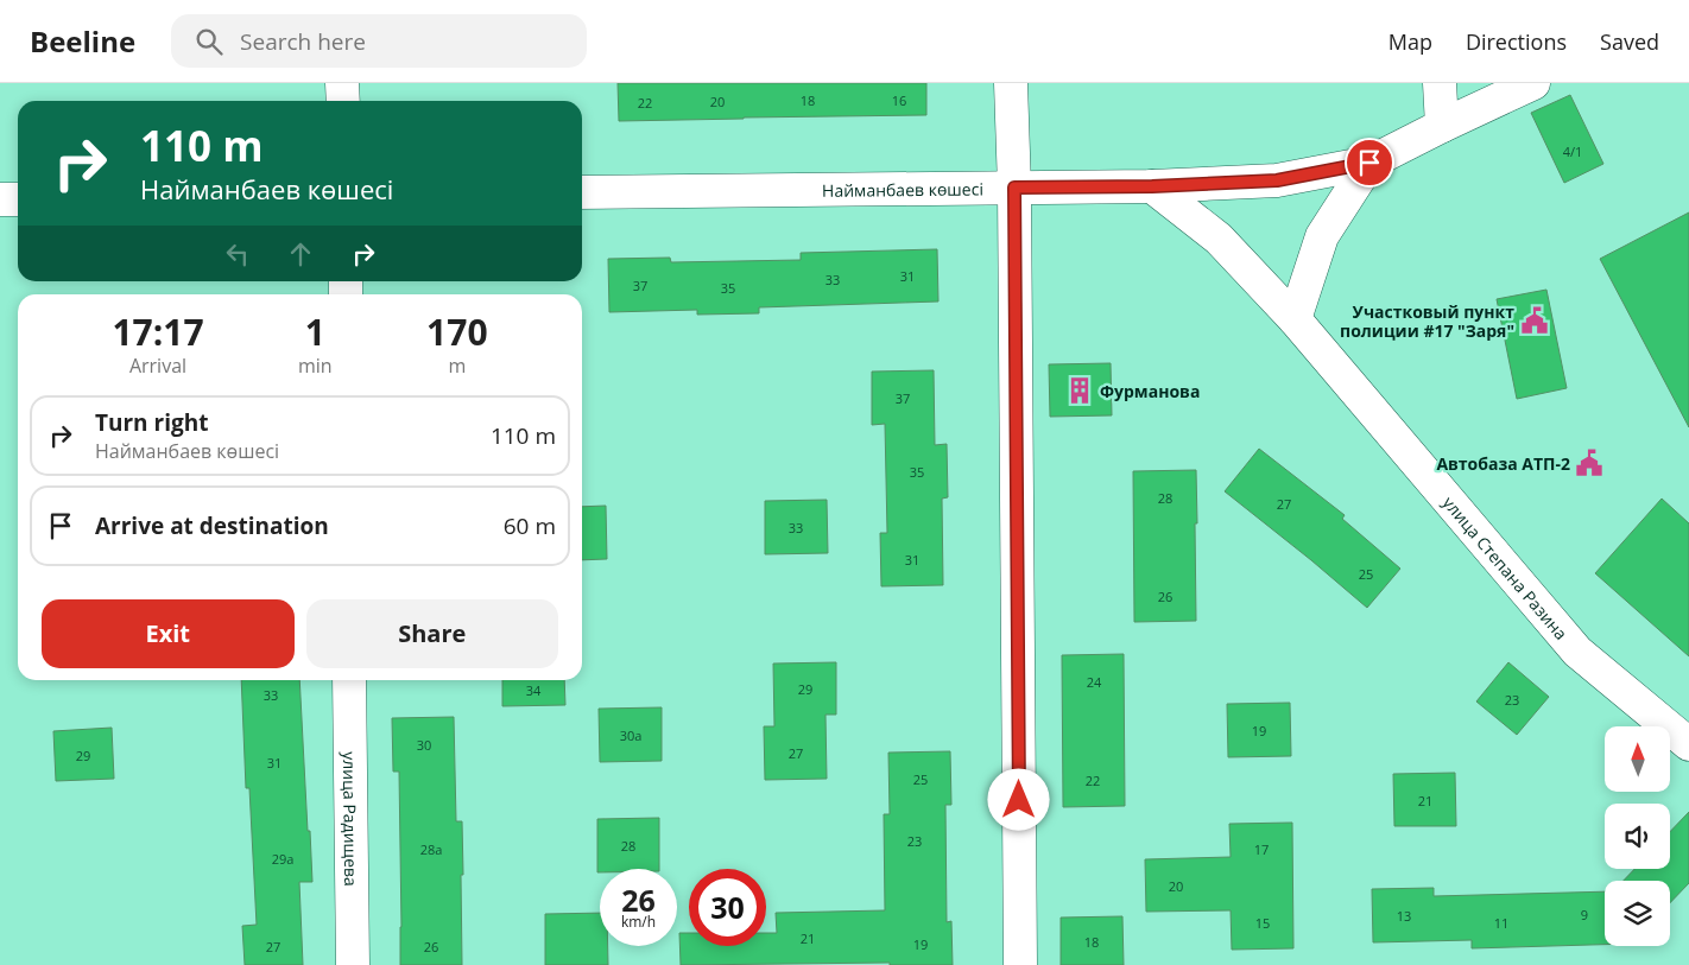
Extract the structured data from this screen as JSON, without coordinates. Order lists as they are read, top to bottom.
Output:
{
  "streets": {
    "main road": ["Найманбаев көшесі", "улица Степана Разина", "улица Радищева"]
  },
  "crossings": [
    ["Найманбаев көшесі", "улица Степана Разина"]
  ],
  "places": {
    "public building": ["Участковый пункт полиции #17 \"Заря\"", "Автобаза АТП-2"],
    "building": ["Фурманова"]
  },
  "house_numbers": [
    "18",
    "16",
    "20",
    "22",
    "4/1",
    "31",
    "33",
    "37",
    "35",
    "37",
    "35",
    "28",
    "27",
    "33",
    "31",
    "25",
    "26",
    "24",
    "29",
    "34",
    "33",
    "23",
    "19",
    "30а",
    "30",
    "27",
    "29",
    "31",
    "25",
    "22",
    "21",
    "23",
    "28",
    "28а",
    "17",
    "29а",
    "20",
    "9",
    "13",
    "15",
    "11",
    "21",
    "18",
    "19",
    "27",
    "26"
  ],
  "north": "top",
  "page": {
    "header": "Beeline",
    "search": "Search here",
    "nav": ["Map", "Directions", "Saved"],
    "turn": ["110 m", "Найманбаев көшесі"],
    "eta": [
      "17:17",
      "Arrival",
      "1",
      "min",
      "170",
      "m"
    ],
    "list": [
      {
        "name": "Turn right",
        "note": "Найманбаев көшесі",
        "value": "110 m"
      },
      {
        "name": "Arrive at destination",
        "value": "60 m"
      }
    ],
    "buttons": ["Exit", "Share"],
    "speed": "26 km/h",
    "limit": "30"
  }
}
